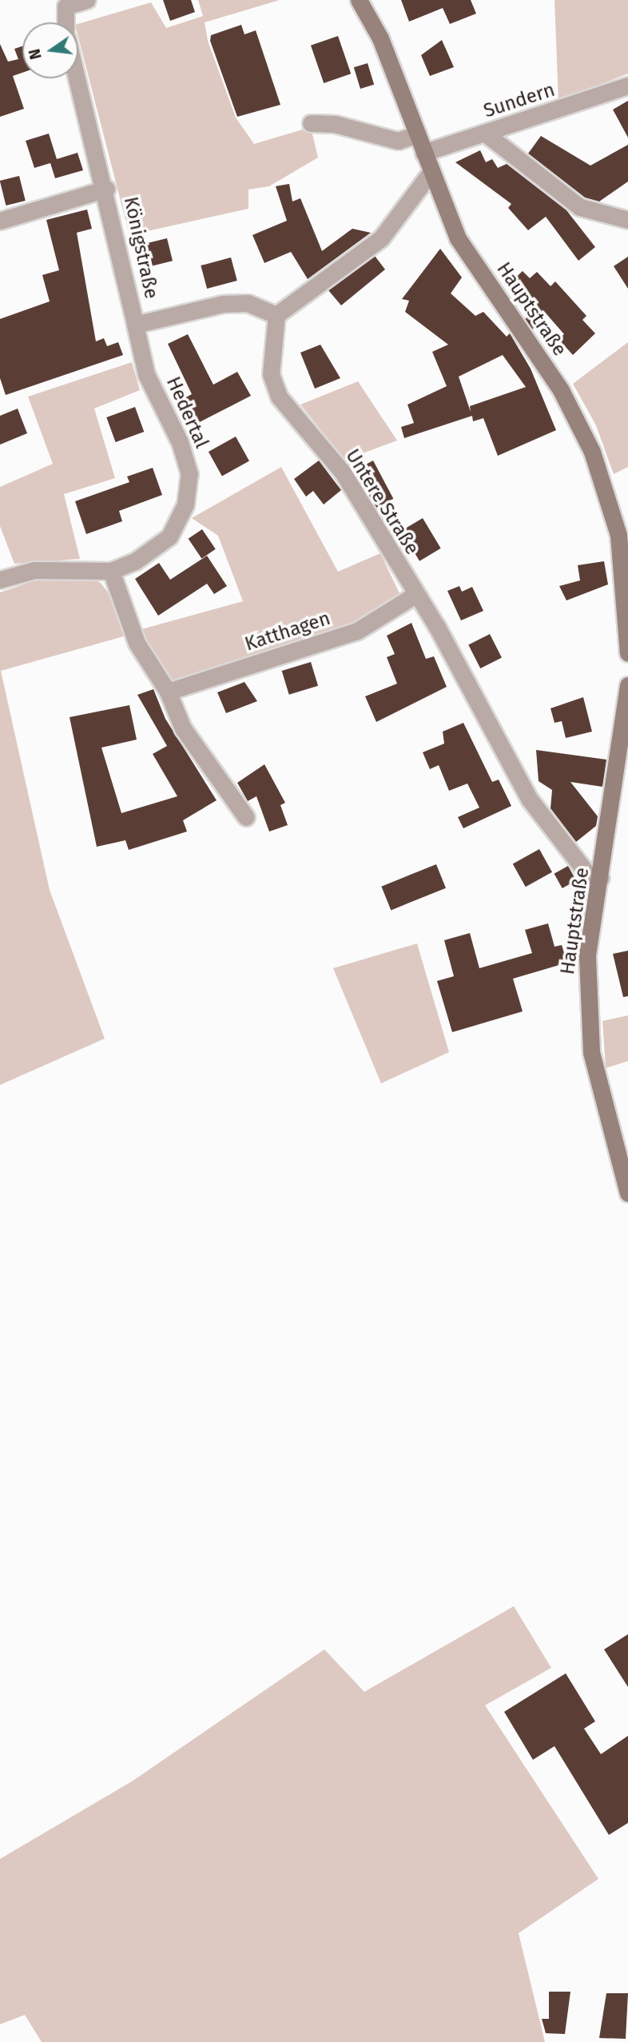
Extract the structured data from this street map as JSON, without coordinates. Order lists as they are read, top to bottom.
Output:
{
  "streets": {
    "main road": ["Hauptstraße"],
    "street": [
      "Sundern",
      "Königstraße",
      "Hedertal",
      "Untere Straße",
      "Katthagen"
    ]
  },
  "crossings": [
    ["Sundern", "Hauptstraße"],
    ["Königstraße", "Hedertal"],
    ["Königstraße", "Untere Straße"],
    ["Hauptstraße", "Untere Straße"],
    ["Untere Straße", "Katthagen"]
  ],
  "north": "left"
}
